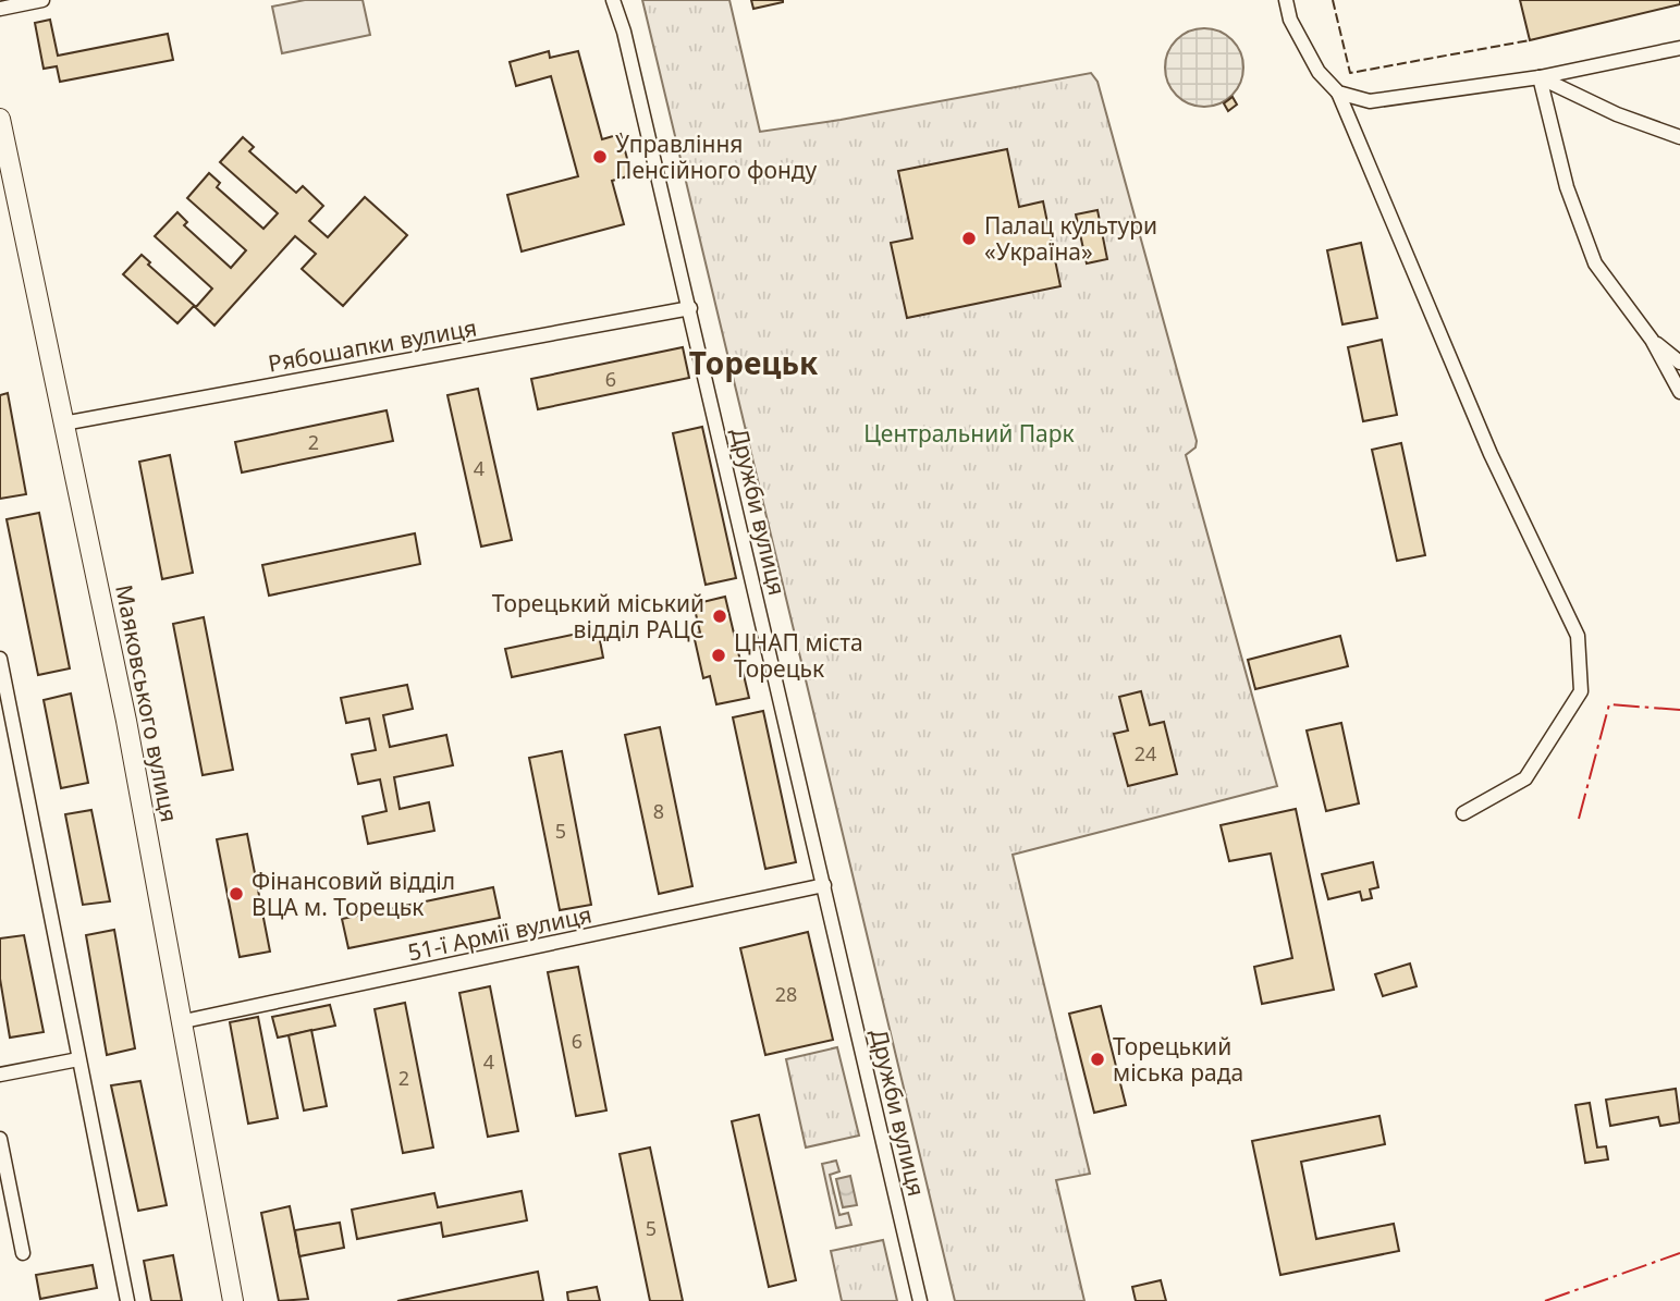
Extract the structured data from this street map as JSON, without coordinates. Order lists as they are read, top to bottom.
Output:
{
  "streets": {
    "main road": ["Маяковського вулиця"],
    "street": ["Рябошапки вулиця", "Дружби вулиця", "51-ї Армії вулиця"]
  },
  "crossings": [
    ["Рябошапки вулиця", "Дружби вулиця"],
    ["Рябошапки вулиця", "Маяковського вулиця"],
    ["Дружби вулиця", "51-ї Армії вулиця"],
    ["Маяковського вулиця", "51-ї Армії вулиця"]
  ],
  "districts": ["Торецьк"],
  "parks": ["Центральний Парк"],
  "places": [
    "Управління Пенсійного фонду",
    "Палац культури «Україна»",
    "Торецький міський відділ РАЦС",
    "ЦНАП міста Торецьк",
    "Фінансовий відділ ВЦА м. Торецьк",
    "Торецький міська рада"
  ],
  "house_numbers": [
    "6",
    "2",
    "4",
    "24",
    "8",
    "5",
    "28",
    "6",
    "4",
    "2",
    "5"
  ]
}
